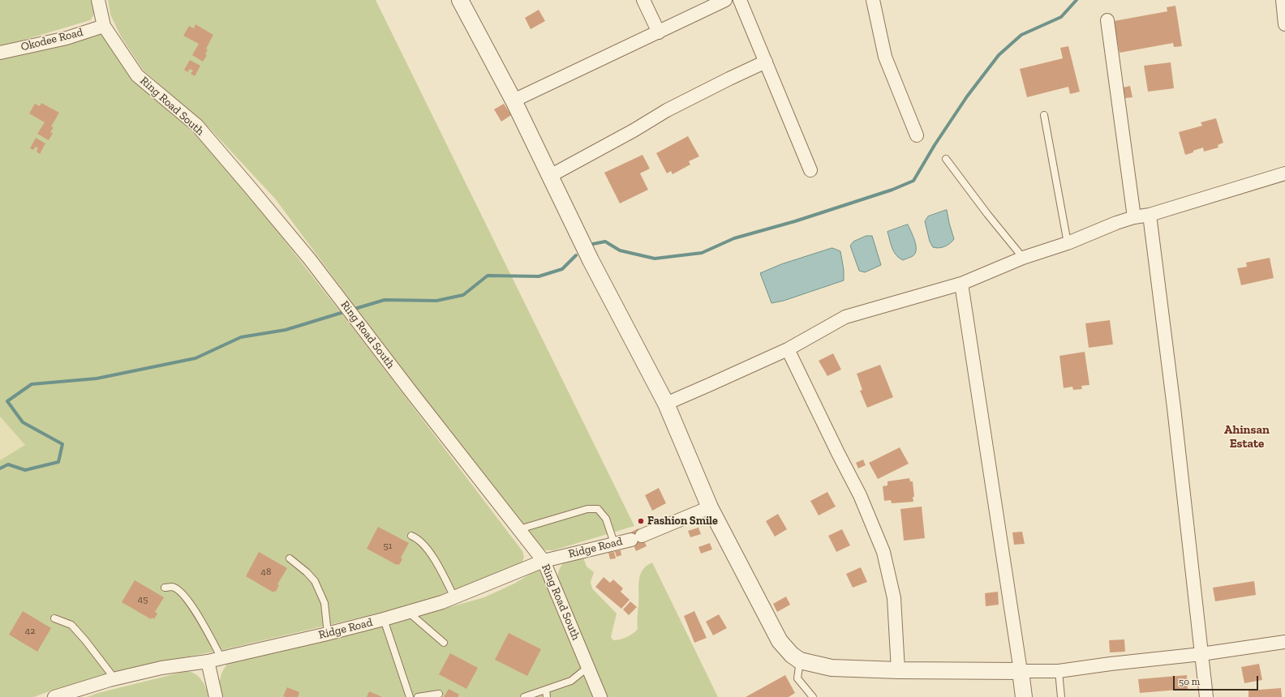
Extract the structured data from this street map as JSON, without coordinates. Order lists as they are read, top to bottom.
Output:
{
  "streets": {
    "street": ["Okodee Road", "Ring Road South", "Ridge Road"]
  },
  "crossings": [
    ["Okodee Road", "Ring Road South"],
    ["Ring Road South", "Ridge Road"]
  ],
  "districts": ["Ahinsan Estate"],
  "places": ["Fashion Smile"],
  "house_numbers": [
    "51",
    "48",
    "45",
    "42"
  ],
  "scale_bar": "50 m"
}
